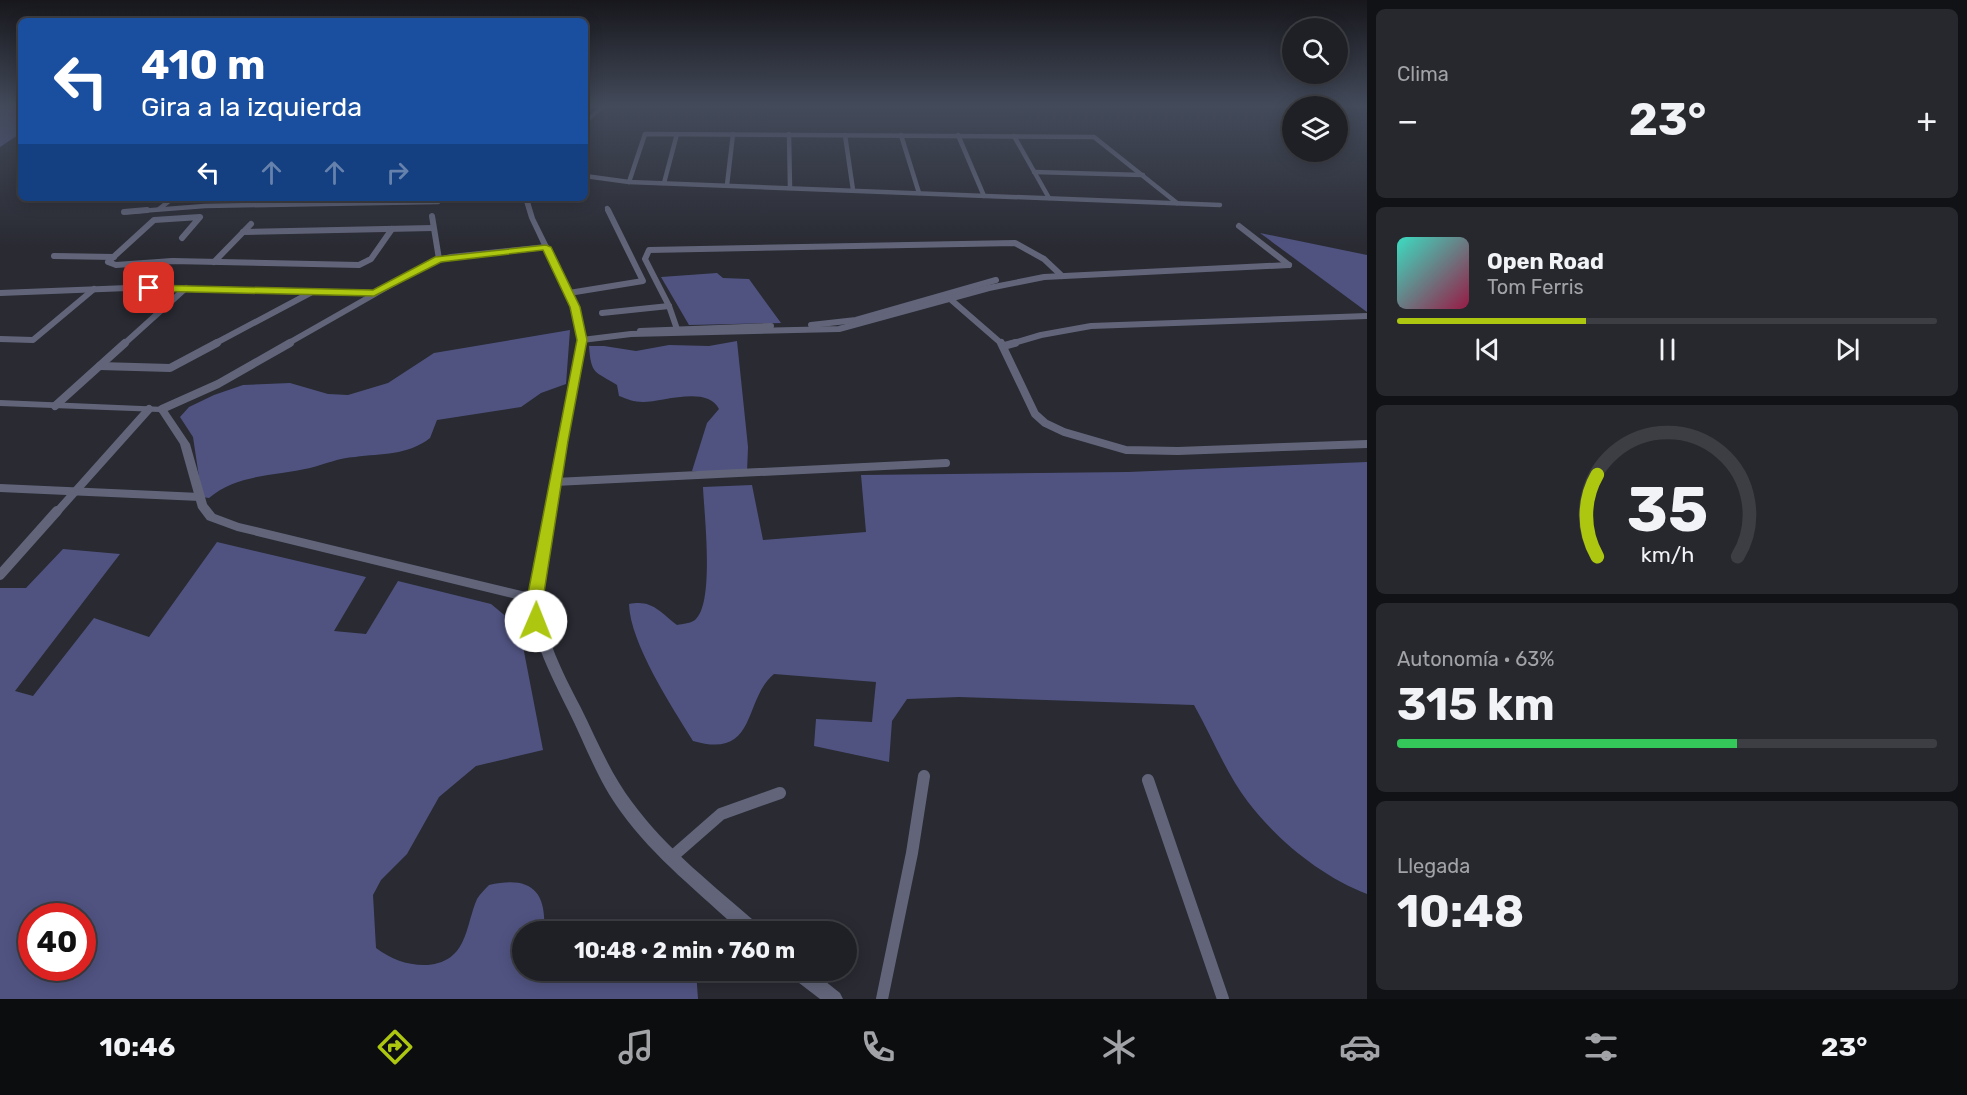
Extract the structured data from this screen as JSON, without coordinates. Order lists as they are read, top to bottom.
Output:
{
  "page": {
    "tile": [
      "Clima",
      ["Autonomía · 63%", "315 km"],
      ["Llegada", "10:48"]
    ],
    "turn": ["410 m", "Gira a la izquierda"],
    "heat": ["−", "23°", "+"],
    "song": ["Open Road", "Tom Ferris"],
    "limit": "40",
    "trip": "10:48 · 2 min · 760 m",
    "tabs": ["10:46", "23°"],
    "gauge": ["35", "km/h"]
  }
}
